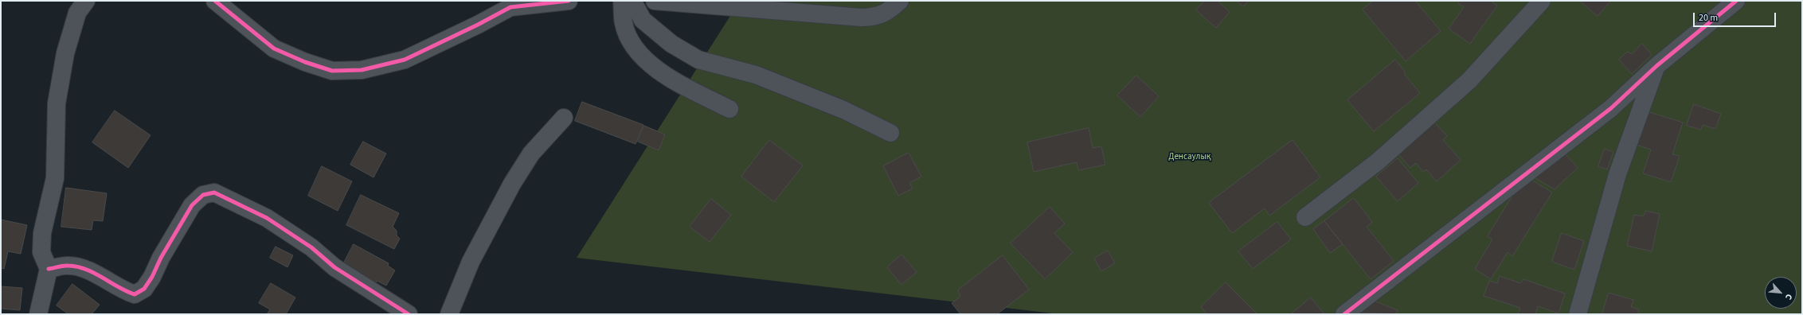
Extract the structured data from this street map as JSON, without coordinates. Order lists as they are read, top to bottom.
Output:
{
  "parks": ["Денсаулық"],
  "scale_bar": "20 m",
  "north": "bottom right"
}
